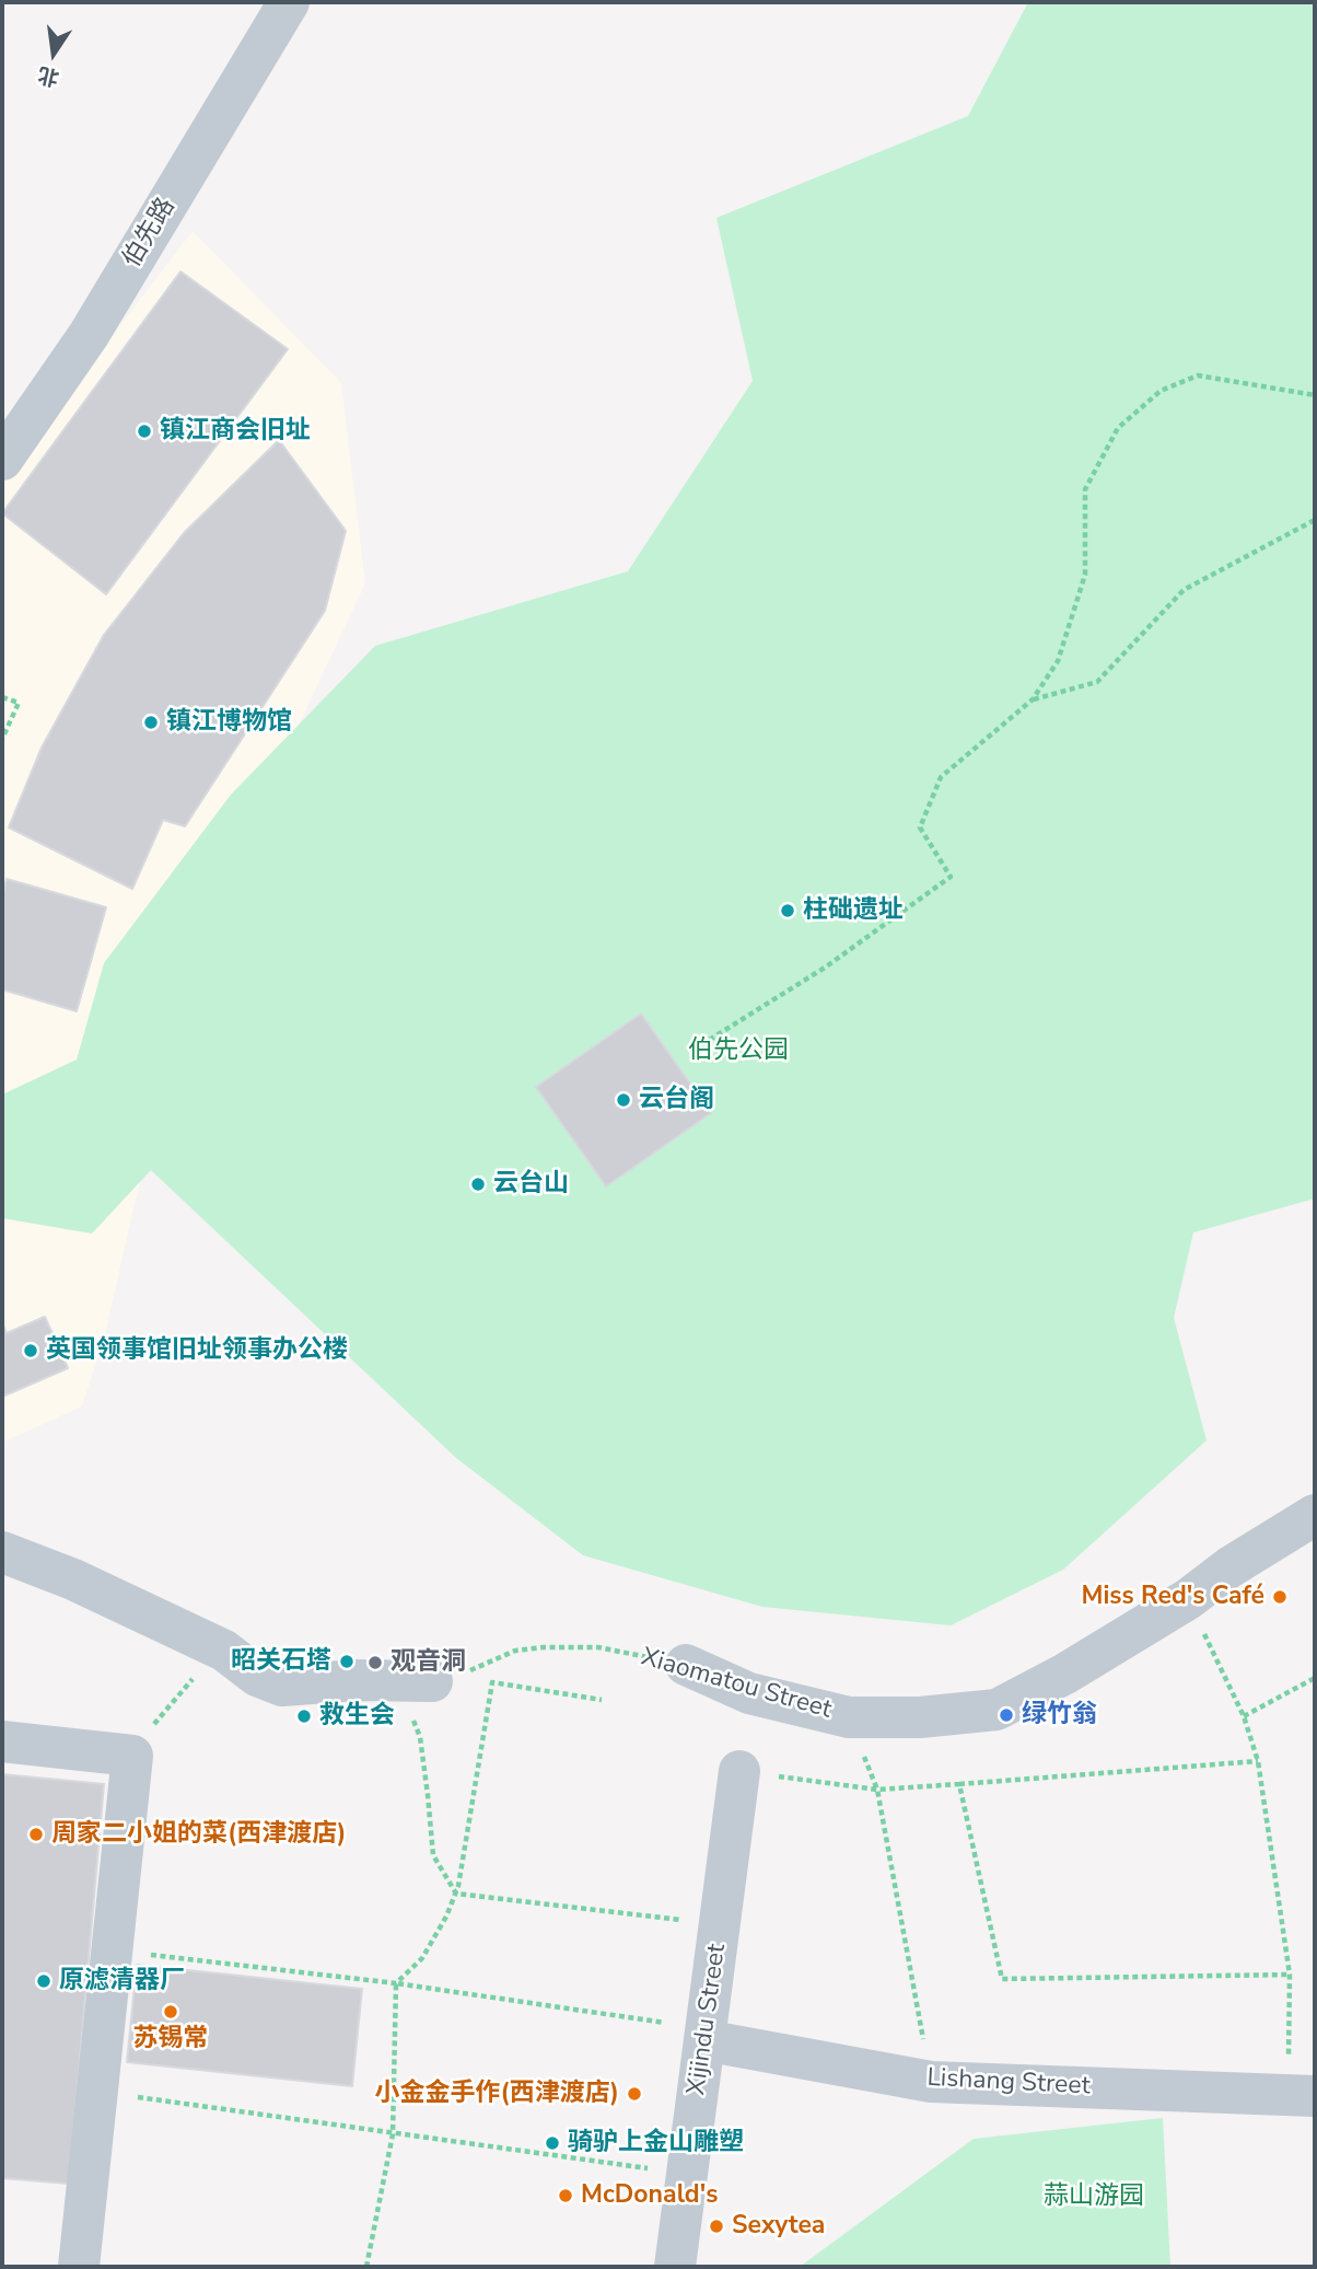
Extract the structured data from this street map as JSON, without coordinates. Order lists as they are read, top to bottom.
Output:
{
  "streets": {
    "street": [
      "伯先路",
      "Xiaomatou Street",
      "Xijindu Street",
      "Lishang Street"
    ]
  },
  "crossings": [
    ["Xijindu Street", "Lishang Street"]
  ],
  "parks": ["伯先公园", "蒜山游园"],
  "places": [
    "镇江商会旧址",
    "镇江博物馆",
    "柱础遗址",
    "云台阁",
    "云台山",
    "英国领事馆旧址领事办公楼",
    "Miss Red's Café",
    "昭关石塔",
    "观音洞",
    "绿竹翁",
    "救生会",
    "周家二小姐的菜(西津渡店)",
    "原滤清器厂",
    "苏锡常",
    "小金金手作(西津渡店)",
    "骑驴上金山雕塑",
    "McDonald's",
    "Sexytea"
  ],
  "north": "bottom"
}
